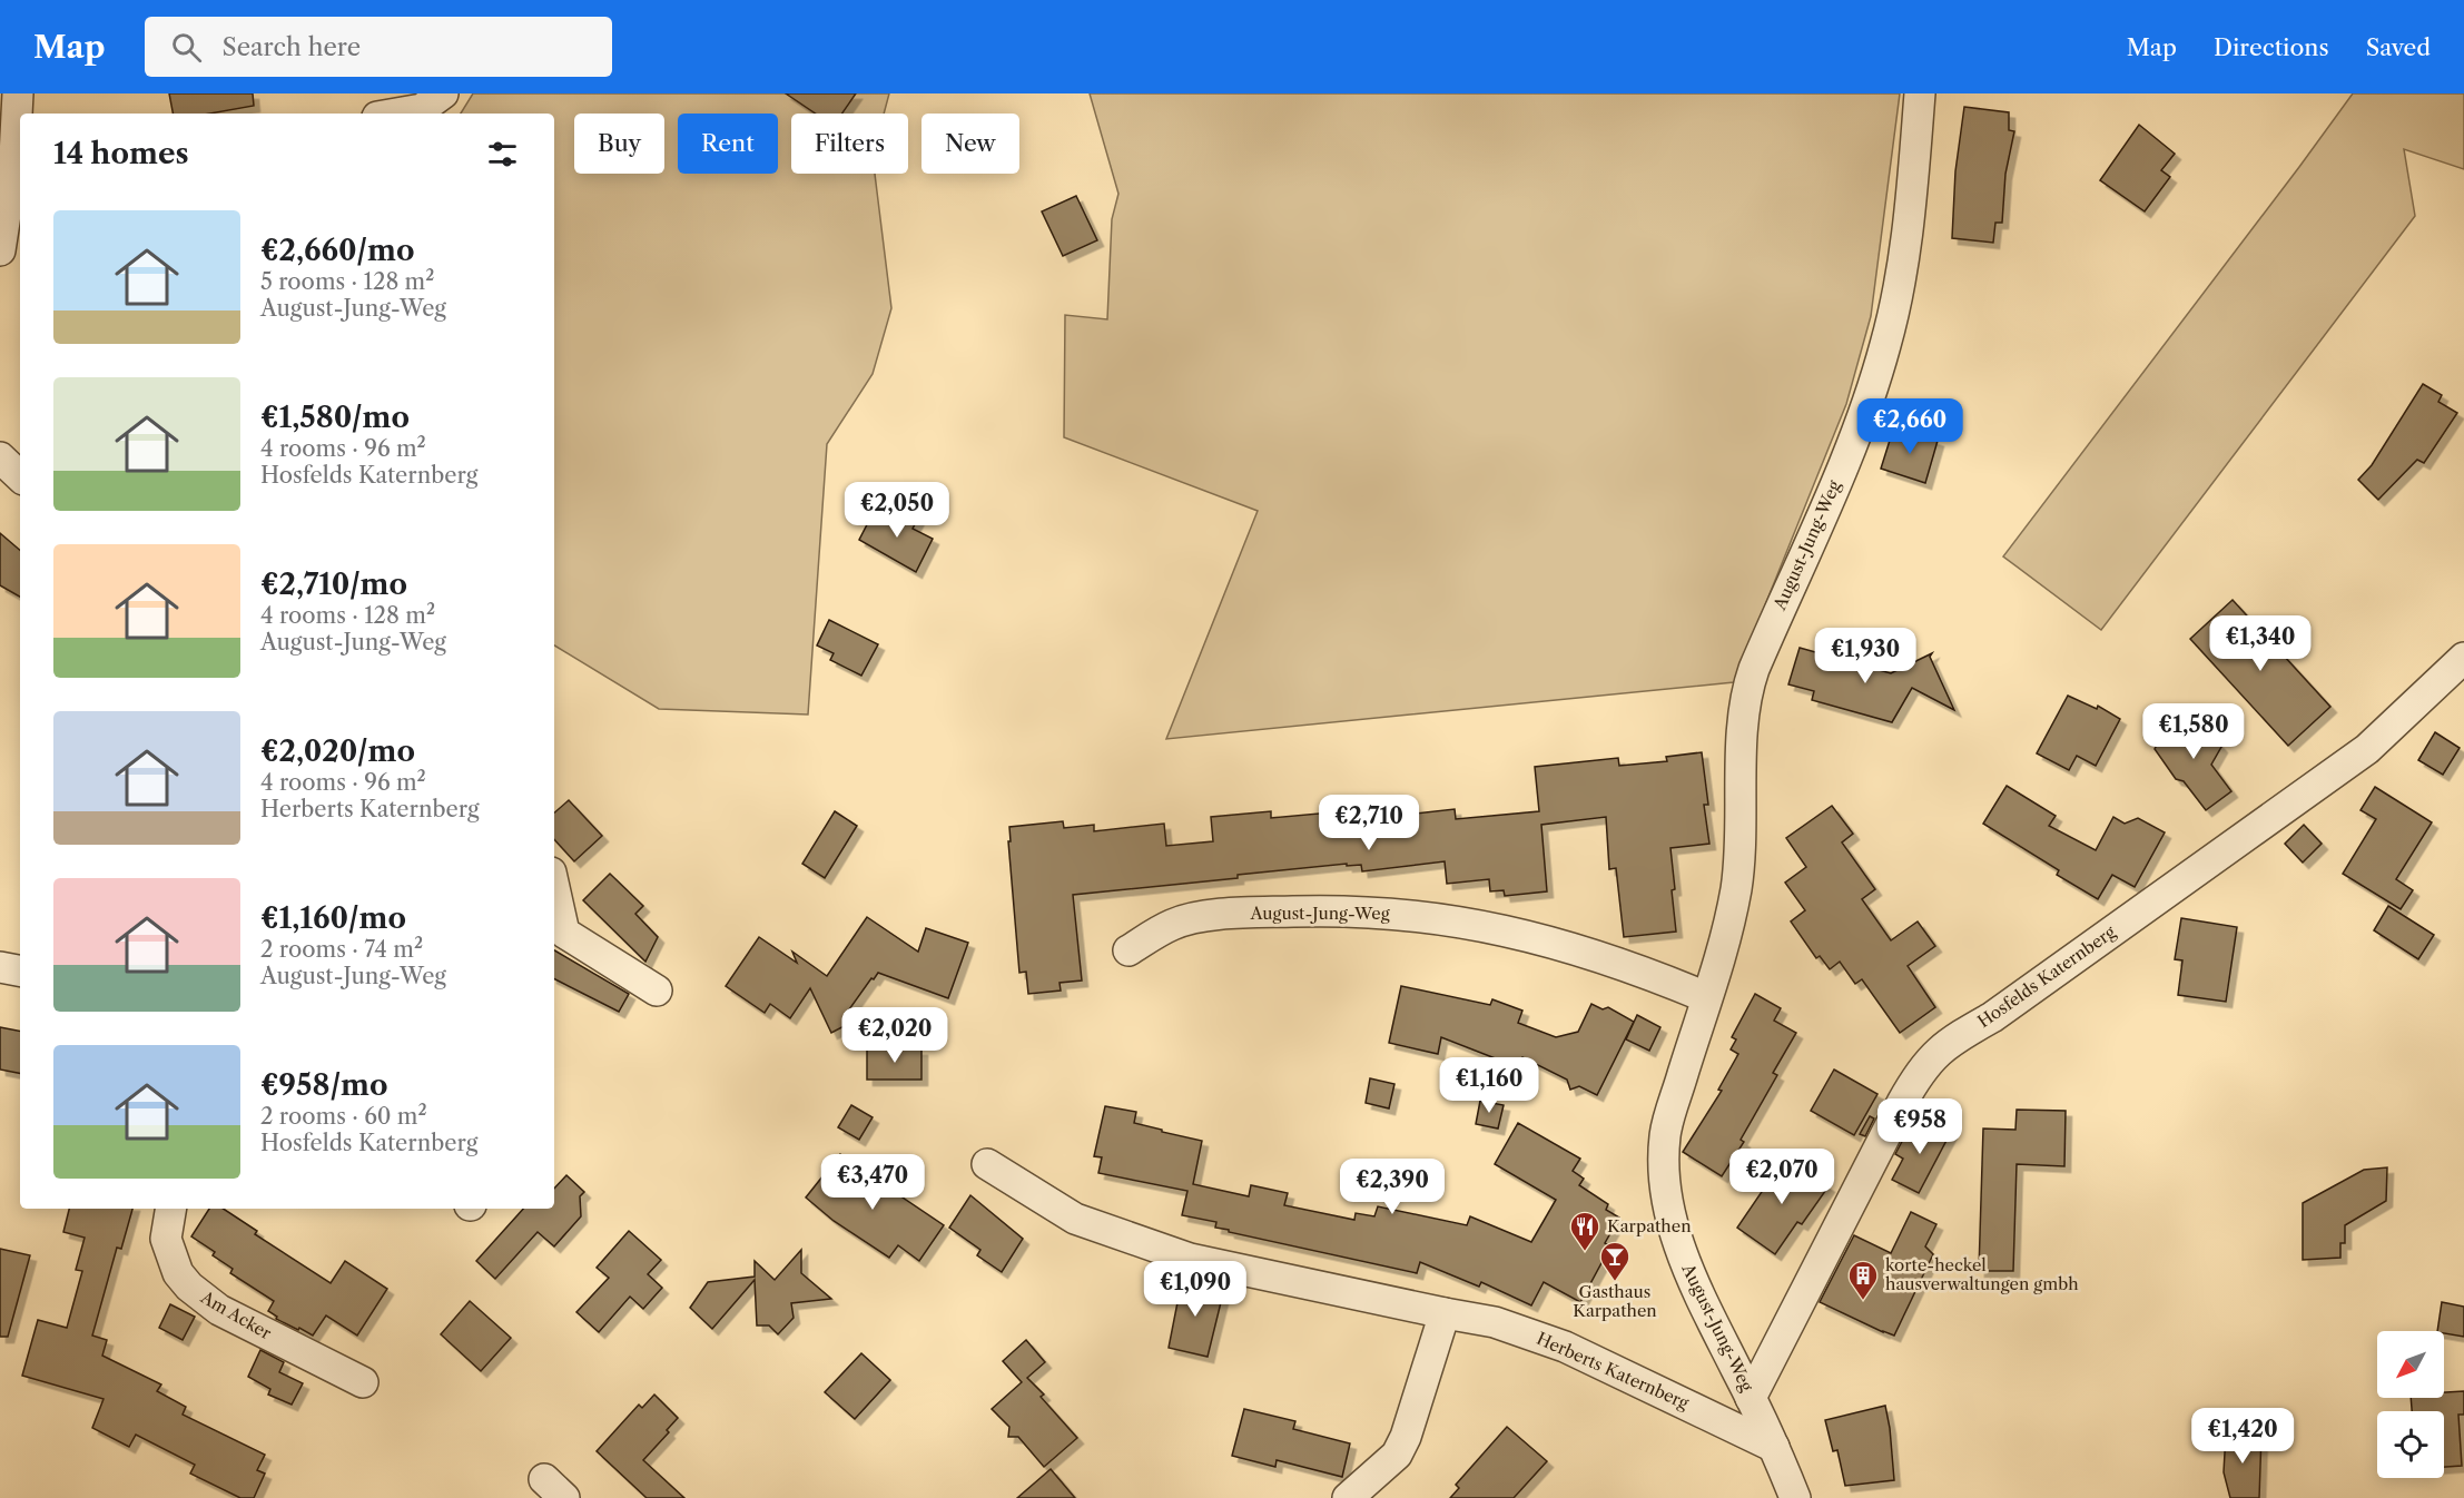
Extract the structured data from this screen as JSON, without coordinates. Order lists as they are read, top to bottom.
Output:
{
  "streets": {
    "street": [
      "August-Jung-Weg",
      "Hosfelds Katernberg",
      "Am Acker",
      "Herberts Katernberg"
    ]
  },
  "crossings": [
    ["August-Jung-Weg", "Hosfelds Katernberg"],
    ["August-Jung-Weg", "Herberts Katernberg"]
  ],
  "places": {
    "restaurant": ["Karpathen"],
    "bar": ["Gasthaus Karpathen"],
    "building": ["korte-heckel hausverwaltungen gmbh"]
  },
  "north": "bottom left",
  "page": {
    "header": "Map",
    "search": "Search here",
    "nav": ["Map", "Directions", "Saved"],
    "chip": [
      "Buy",
      "Rent",
      "Filters",
      "New"
    ],
    "heading": "14 homes",
    "list": [
      {
        "name": "€2,660/mo",
        "note": "5 rooms · 128 m² · August-Jung-Weg"
      },
      {
        "name": "€1,580/mo",
        "note": "4 rooms · 96 m² · Hosfelds Katernberg"
      },
      {
        "name": "€2,710/mo",
        "note": "4 rooms · 128 m² · August-Jung-Weg"
      },
      {
        "name": "€2,020/mo",
        "note": "4 rooms · 96 m² · Herberts Katernberg"
      },
      {
        "name": "€1,160/mo",
        "note": "2 rooms · 74 m² · August-Jung-Weg"
      },
      {
        "name": "€958/mo",
        "note": "2 rooms · 60 m² · Hosfelds Katernberg"
      }
    ],
    "price": [
      "€2,660",
      "€2,050",
      "€1,340",
      "€1,930",
      "€1,580",
      "€2,710",
      "€2,020",
      "€1,160",
      "€958",
      "€2,070",
      "€3,470",
      "€2,390",
      "€1,090",
      "€1,420"
    ]
  }
}
